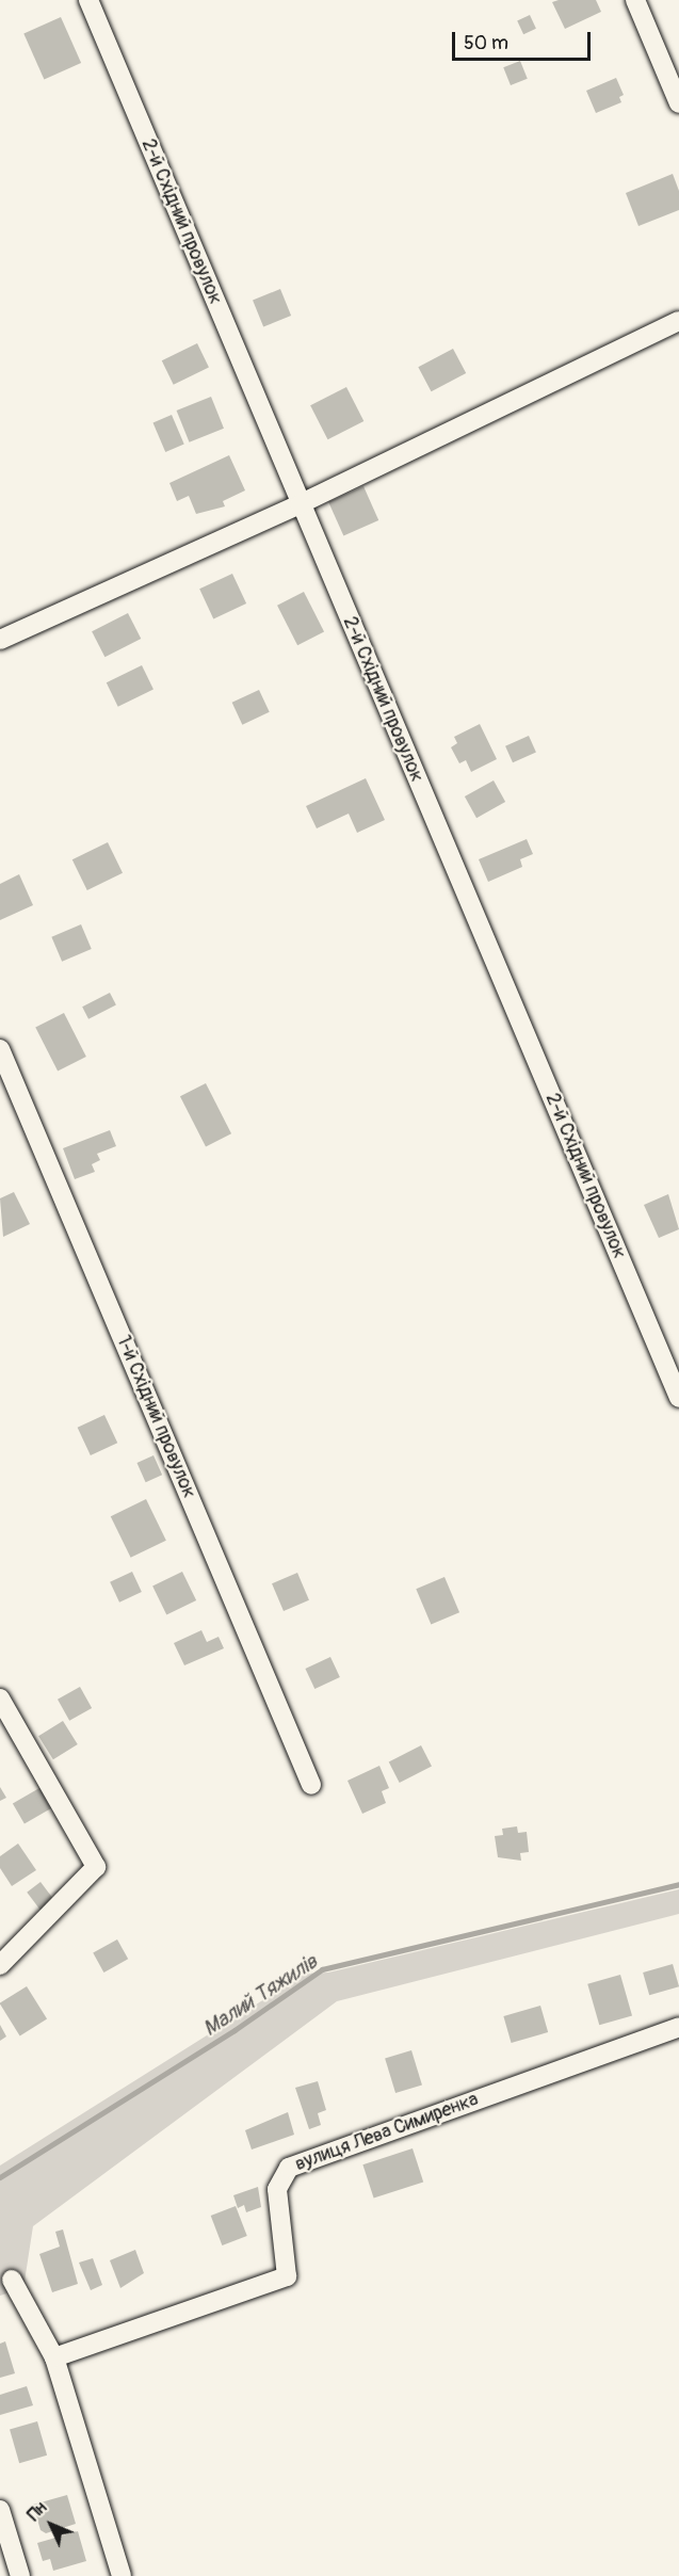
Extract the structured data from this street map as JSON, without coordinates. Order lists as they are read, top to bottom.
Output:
{
  "streets": {
    "street": ["2-й Східний провулок", "1-й Східний провулок", "вулиця Лева Симиренка"]
  },
  "water": ["Малий Тяжилів"],
  "scale_bar": "50 m",
  "north": "top left"
}
